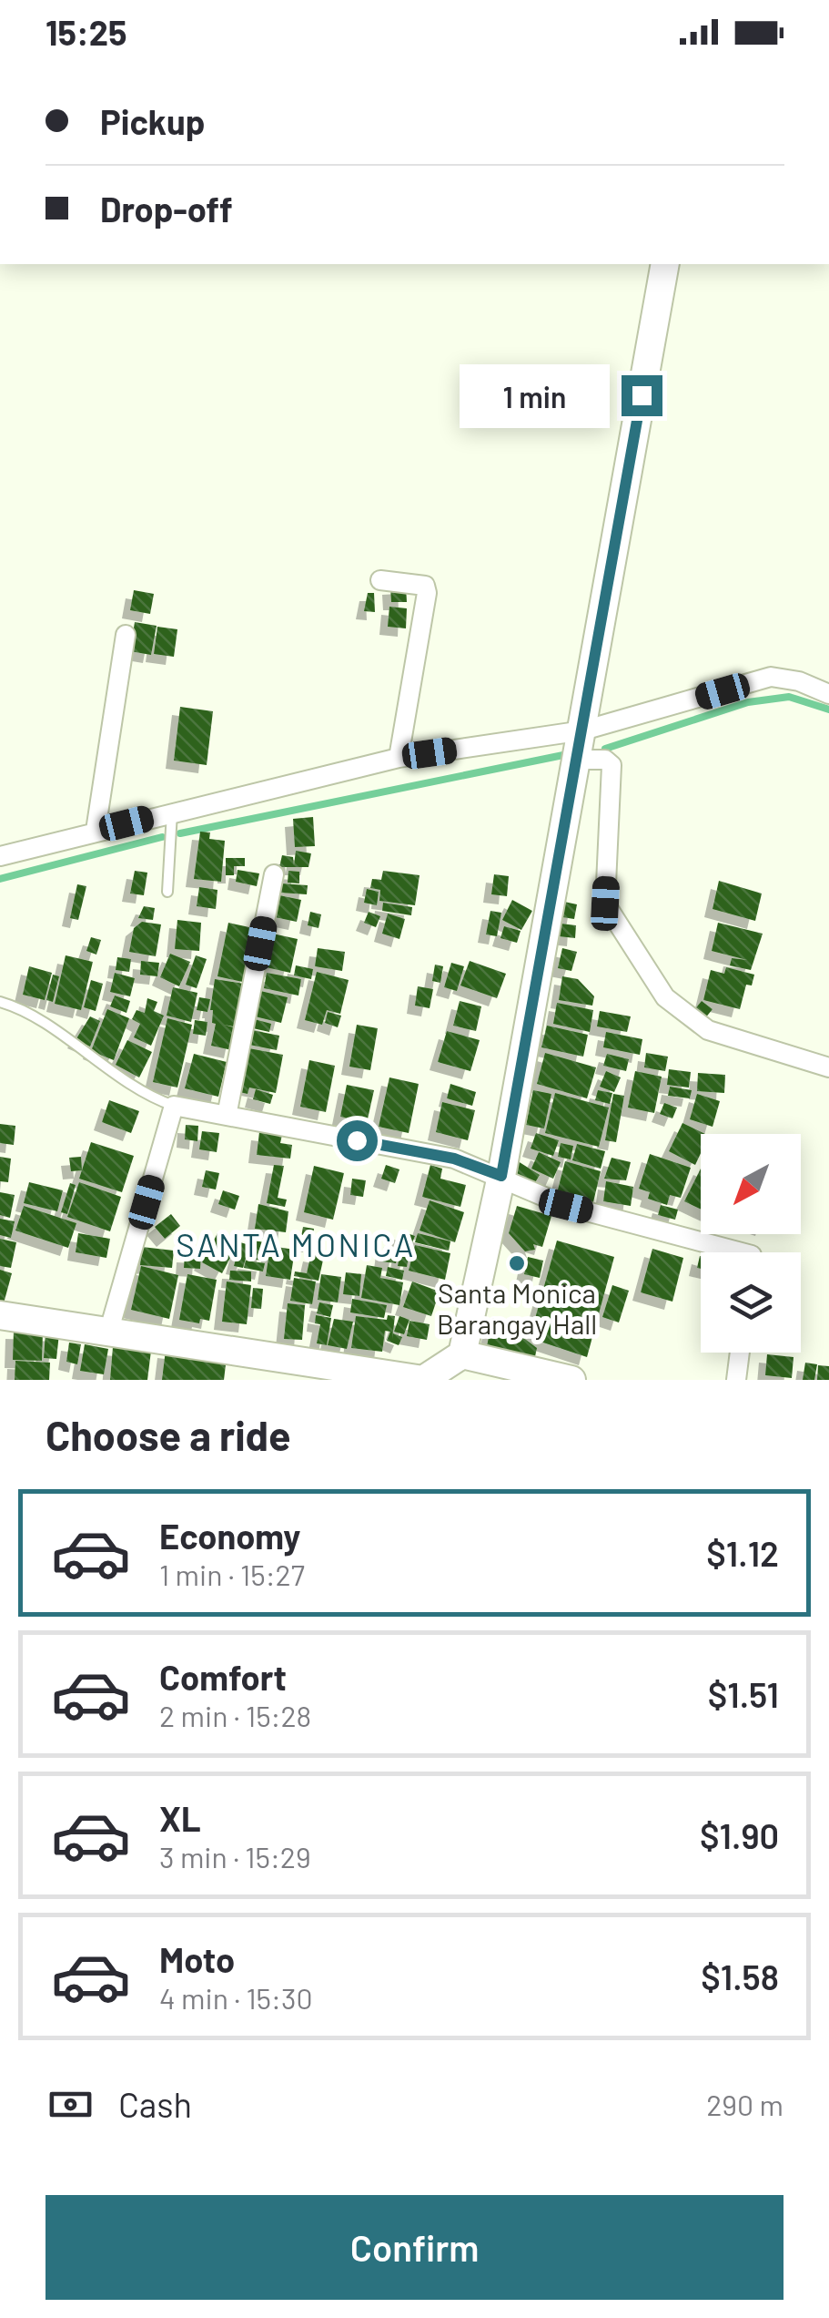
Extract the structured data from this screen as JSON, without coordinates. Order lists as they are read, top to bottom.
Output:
{
  "districts": ["SANTA MONICA"],
  "places": ["Santa Monica Barangay Hall"],
  "north": "bottom left",
  "page": {
    "status": "15:25",
    "banner": ["Pickup", "Drop-off"],
    "bubble": "1 min",
    "heading": "Choose a ride",
    "list": [
      {
        "name": "Economy",
        "note": "1 min · 15:27",
        "value": "$1.12"
      },
      {
        "name": "Comfort",
        "note": "2 min · 15:28",
        "value": "$1.51"
      },
      {
        "name": "XL",
        "note": "3 min · 15:29",
        "value": "$1.90"
      },
      {
        "name": "Moto",
        "note": "4 min · 15:30",
        "value": "$1.58"
      }
    ],
    "pay": ["Cash", "290 m"],
    "buttons": "Confirm"
  }
}
